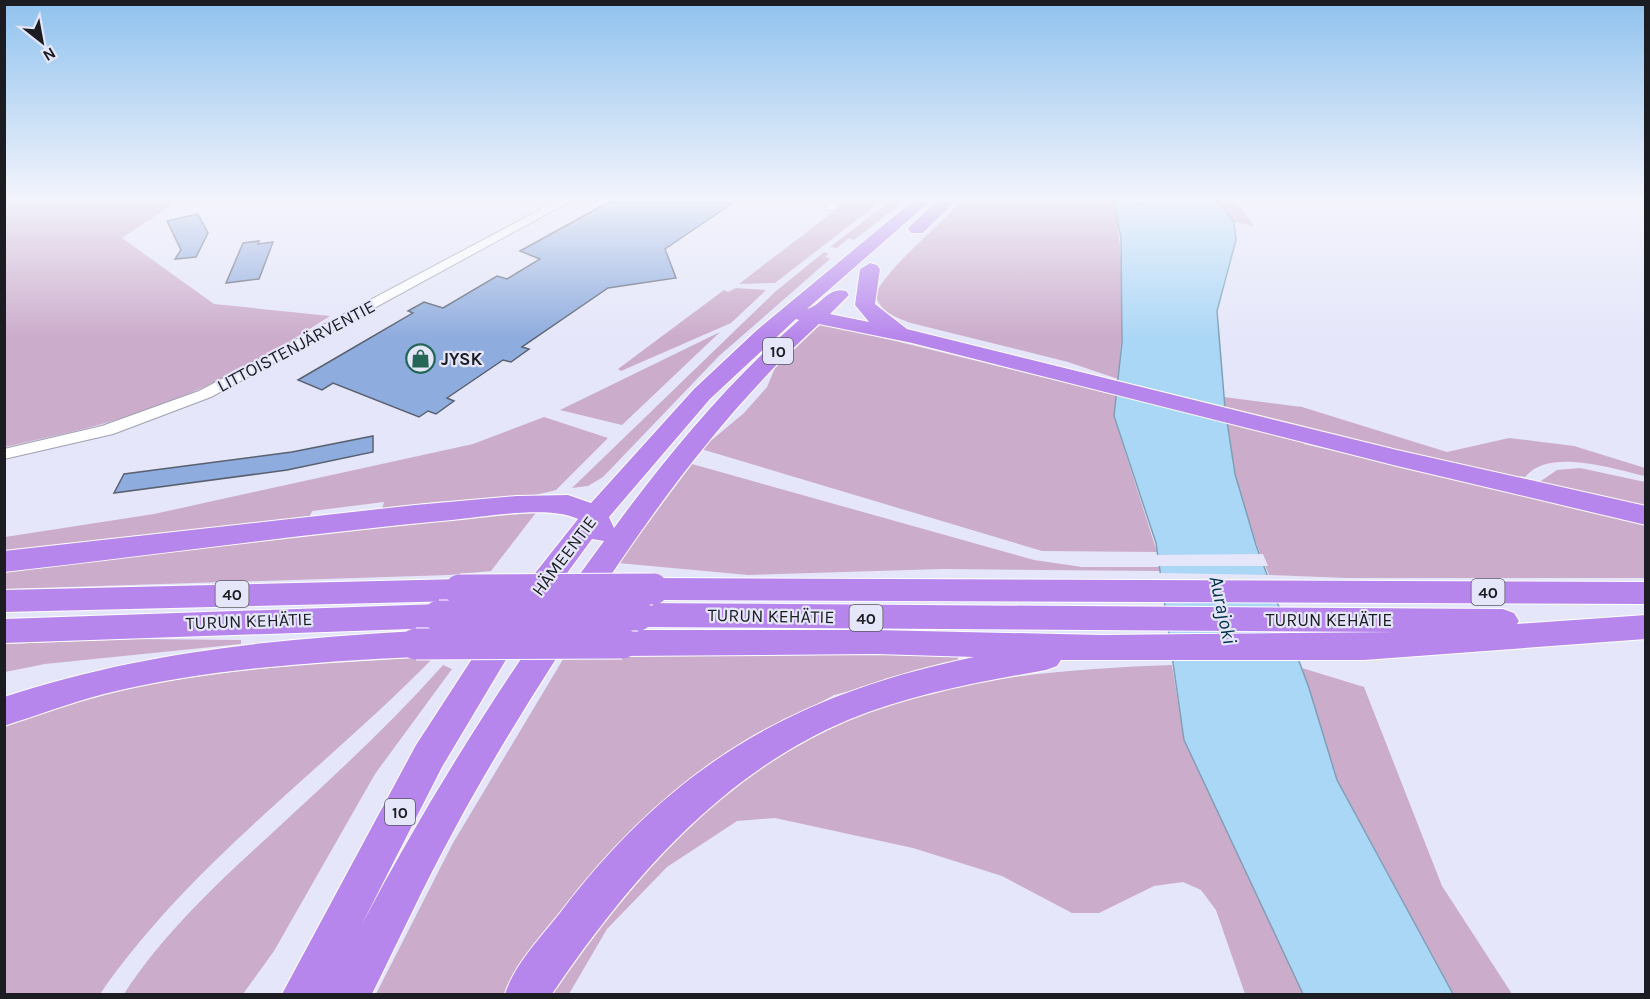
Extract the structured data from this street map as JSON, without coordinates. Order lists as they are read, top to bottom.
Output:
{
  "streets": {
    "highway": [
      "10",
      "HÄMEENTIE",
      "40",
      "TURUN KEHÄTIE"
    ],
    "street": ["LITTOISTENJÄRVENTIE"]
  },
  "water": ["Aurajoki"],
  "places": {
    "shop": ["JYSK"]
  },
  "north": "bottom right"
}
